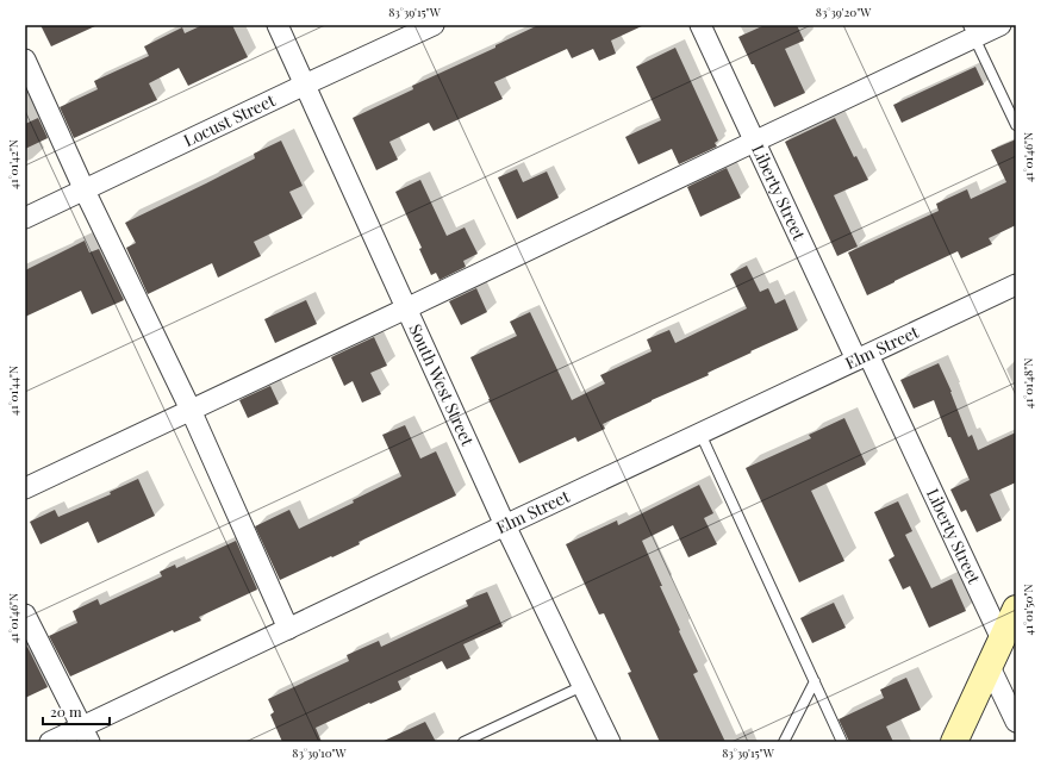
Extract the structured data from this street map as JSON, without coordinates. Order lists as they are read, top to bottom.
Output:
{
  "streets": {
    "street": [
      "Locust Street",
      "Liberty Street",
      "Elm Street",
      "South West Street"
    ]
  },
  "crossings": [
    ["Locust Street", "South West Street"],
    ["Liberty Street", "Elm Street"],
    ["Elm Street", "South West Street"]
  ],
  "scale_bar": "20 m",
  "coordinates": [
    "83°39'15\"W",
    "83°39'20\"W",
    "41°01'46\"N",
    "41°01'42\"N",
    "41°01'48\"N",
    "41°01'44\"N",
    "41°01'50\"N",
    "83°39'10\"W"
  ]
}
